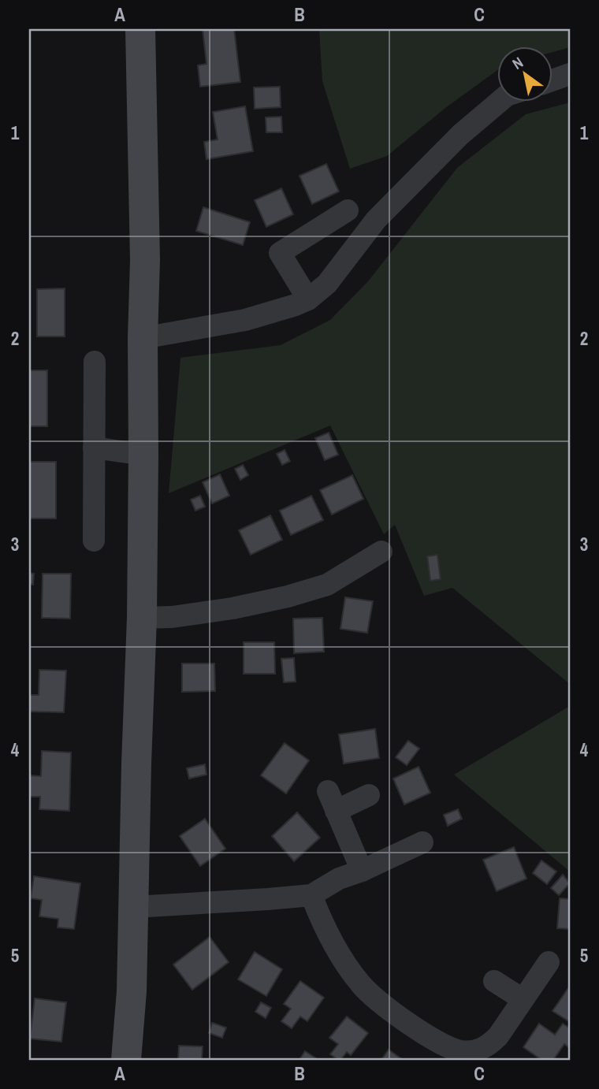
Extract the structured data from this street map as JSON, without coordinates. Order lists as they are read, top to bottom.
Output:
{
  "north": "top left",
  "grid": {
    "columns": ["A", "B", "C"],
    "rows": [
      "1",
      "2",
      "3",
      "4",
      "5"
    ]
  }
}
